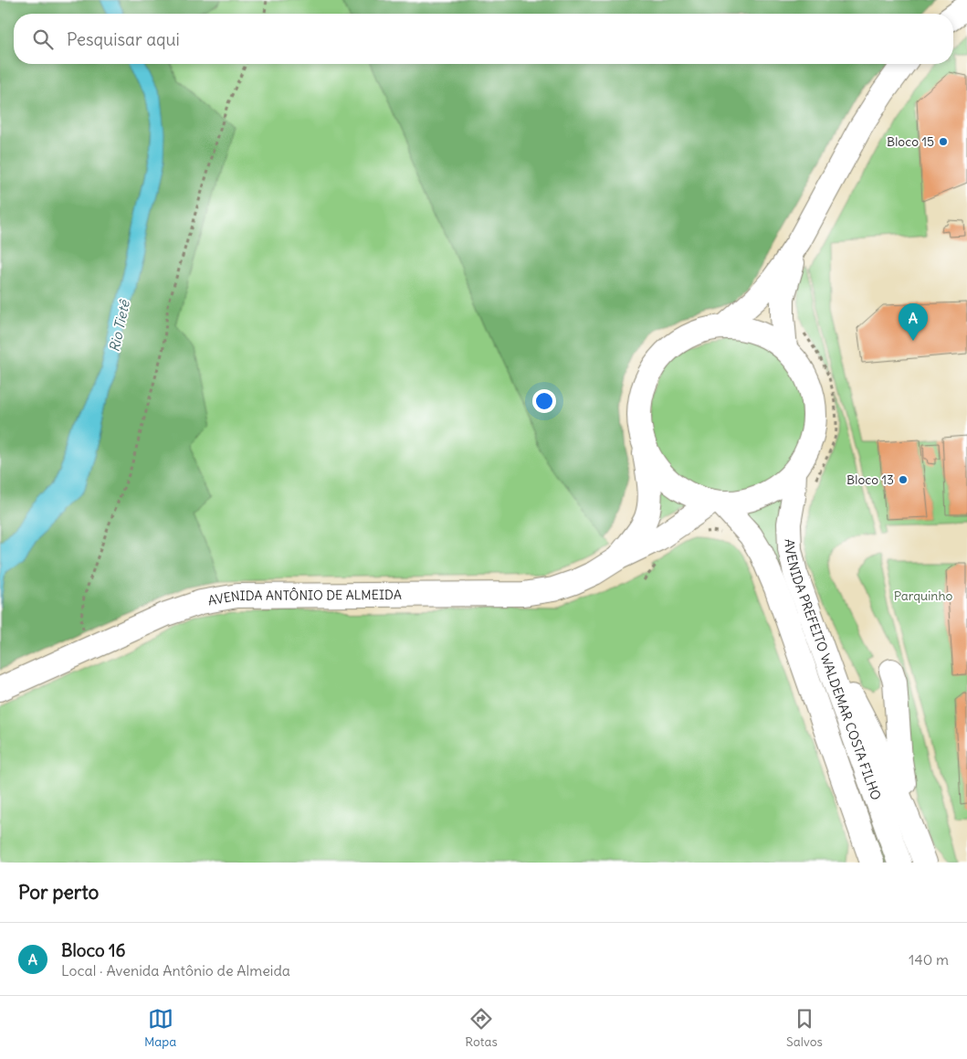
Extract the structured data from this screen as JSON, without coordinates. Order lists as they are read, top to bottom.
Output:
{
  "streets": {
    "street": ["AVENIDA ANTÔNIO DE ALMEIDA", "AVENIDA PREFEITO WALDEMAR COSTA FILHO"]
  },
  "crossings": [
    ["AVENIDA ANTÔNIO DE ALMEIDA", "AVENIDA PREFEITO WALDEMAR COSTA FILHO"]
  ],
  "water": ["Rio Tietê"],
  "parks": ["Parquinho"],
  "places": ["Bloco 15", "Bloco 13"],
  "page": {
    "search": "Pesquisar aqui",
    "pins": "A",
    "heading": "Por perto",
    "list": [
      {
        "mark": "A",
        "name": "Bloco 16",
        "note": "Local · Avenida Antônio de Almeida",
        "value": "140 m"
      }
    ],
    "nav": ["Mapa", "Rotas", "Salvos"]
  }
}
